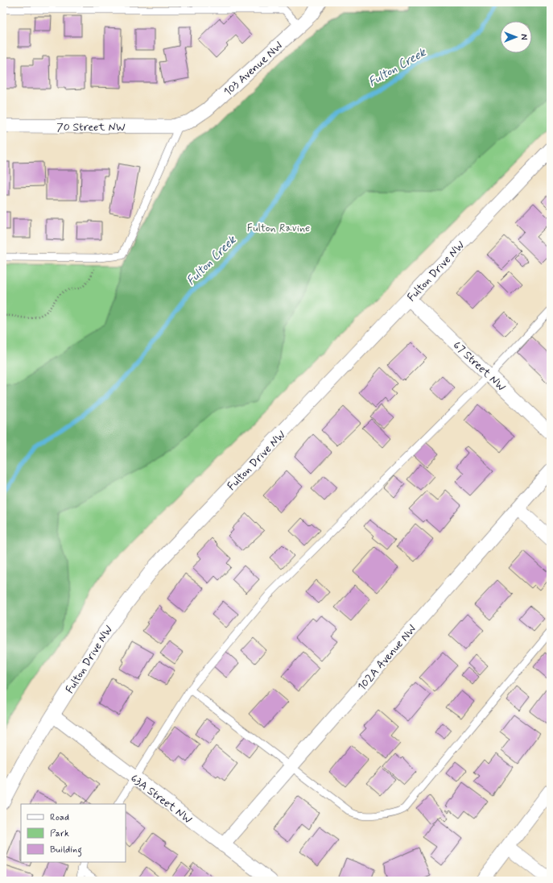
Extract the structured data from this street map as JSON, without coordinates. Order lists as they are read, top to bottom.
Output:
{
  "streets": {
    "street": [
      "103 Avenue NW",
      "70 Street NW",
      "Fulton Drive NW",
      "67 Street NW",
      "102A Avenue NW",
      "63A Street NW"
    ]
  },
  "crossings": [
    ["103 Avenue NW", "70 Street NW"],
    ["Fulton Drive NW", "67 Street NW"],
    ["Fulton Drive NW", "63A Street NW"],
    ["102A Avenue NW", "63A Street NW"]
  ],
  "water": ["Fulton Creek"],
  "parks": ["Fulton Ravine"],
  "legend": ["Road", "Park", "Building"],
  "north": "right"
}
